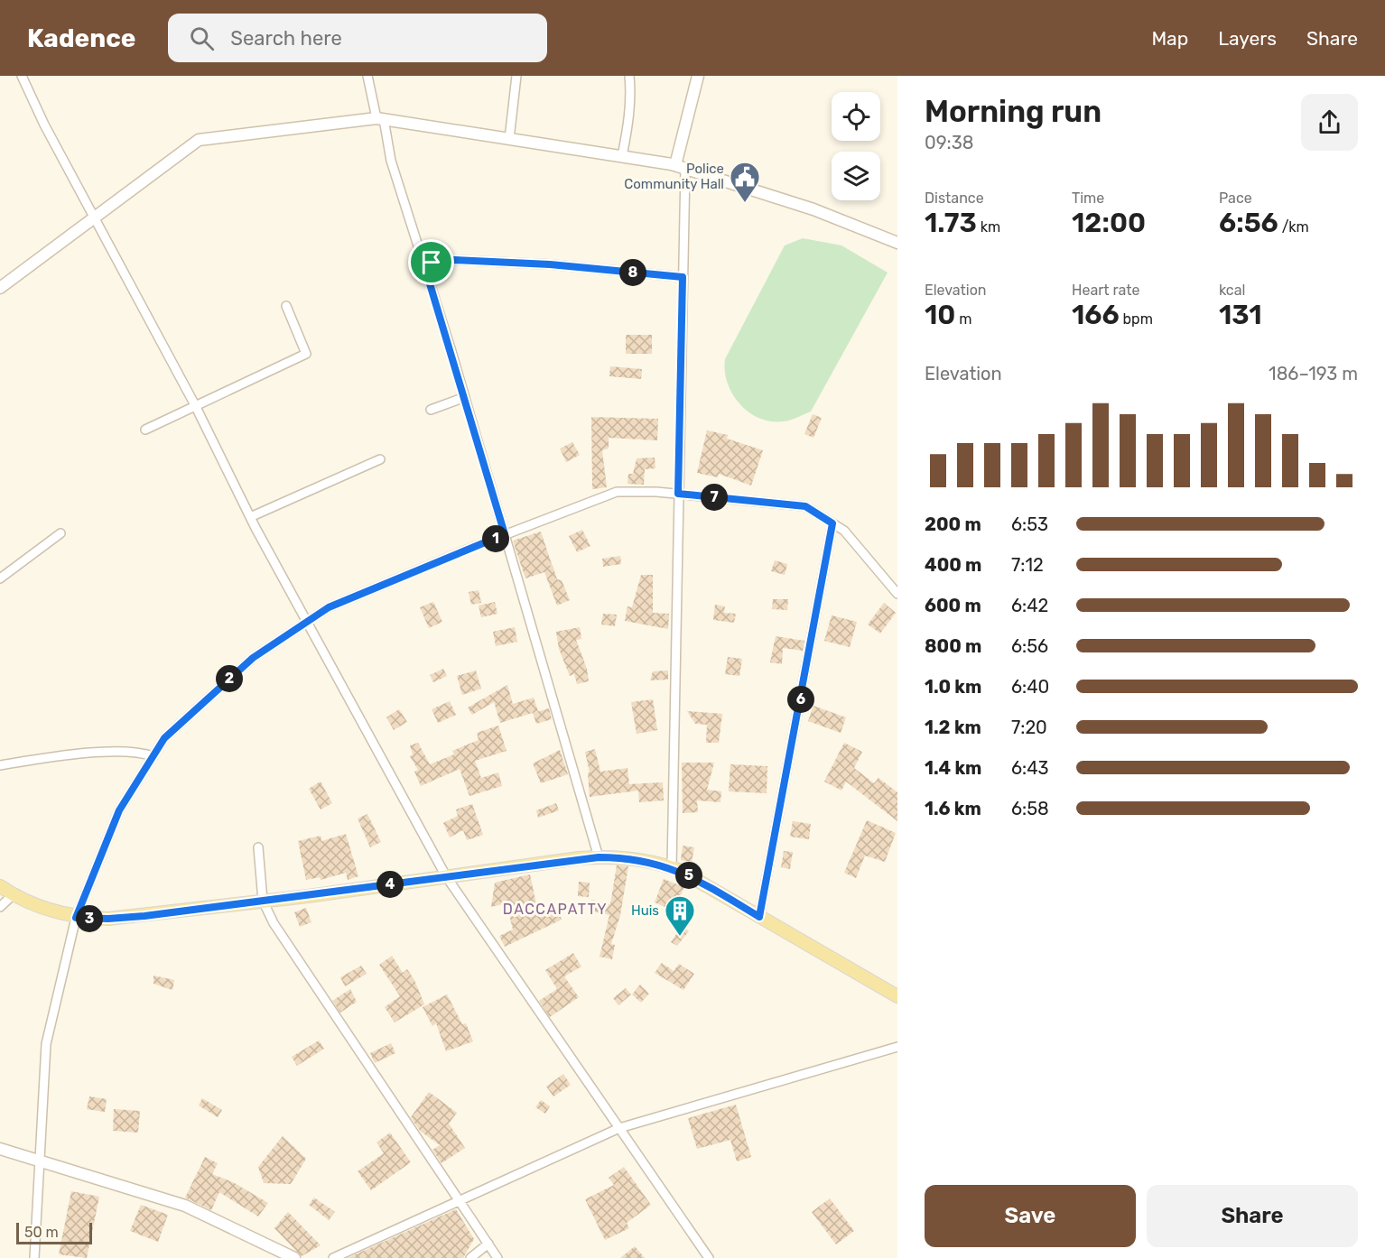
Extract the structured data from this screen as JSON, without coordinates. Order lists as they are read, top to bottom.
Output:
{
  "districts": ["DACCAPATTY"],
  "places": {
    "public building": ["Police Community Hall"],
    "building": ["Huis"]
  },
  "scale_bar": "50 m",
  "page": {
    "header": "Kadence",
    "search": "Search here",
    "nav": ["Map", "Layers", "Share"],
    "heading": ["Morning run", "09:38"],
    "stats": [
      ["Distance", "1.73 km"],
      ["Time", "12:00"],
      ["Pace", "6:56 /km"],
      ["Elevation", "10 m"],
      ["Heart rate", "166 bpm"],
      ["kcal", "131"]
    ],
    "pins": [
      "8",
      "7",
      "1",
      "2",
      "6",
      "5",
      "4",
      "3"
    ],
    "chart": ["Elevation", "186–193 m"],
    "list": [
      {
        "name": "200 m",
        "note": "6:53"
      },
      {
        "name": "400 m",
        "note": "7:12"
      },
      {
        "name": "600 m",
        "note": "6:42"
      },
      {
        "name": "800 m",
        "note": "6:56"
      },
      {
        "name": "1.0 km",
        "note": "6:40"
      },
      {
        "name": "1.2 km",
        "note": "7:20"
      },
      {
        "name": "1.4 km",
        "note": "6:43"
      },
      {
        "name": "1.6 km",
        "note": "6:58"
      }
    ],
    "buttons": ["Save", "Share"],
    "scale": "50 m"
  }
}
